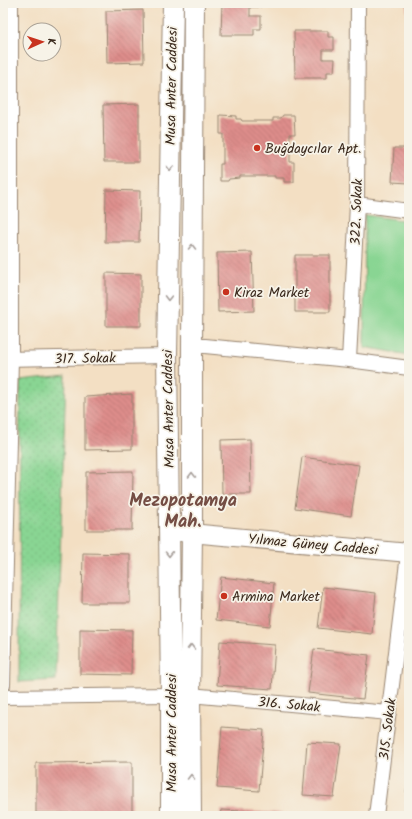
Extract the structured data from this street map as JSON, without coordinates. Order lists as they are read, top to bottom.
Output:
{
  "streets": {
    "main road": ["Musa Anter Caddesi"],
    "street": [
      "322. Sokak",
      "317. Sokak",
      "Yılmaz Güney Caddesi",
      "316. Sokak",
      "315. Sokak"
    ]
  },
  "crossings": [
    ["Musa Anter Caddesi", "317. Sokak"],
    ["Musa Anter Caddesi", "Yılmaz Güney Caddesi"],
    ["Musa Anter Caddesi", "316. Sokak"],
    ["Yılmaz Güney Caddesi", "315. Sokak"],
    ["316. Sokak", "315. Sokak"]
  ],
  "districts": ["Mezopotamya Mah."],
  "places": ["Buğdaycılar Apt.", "Kiraz Market", "Armina Market"],
  "north": "right"
}
